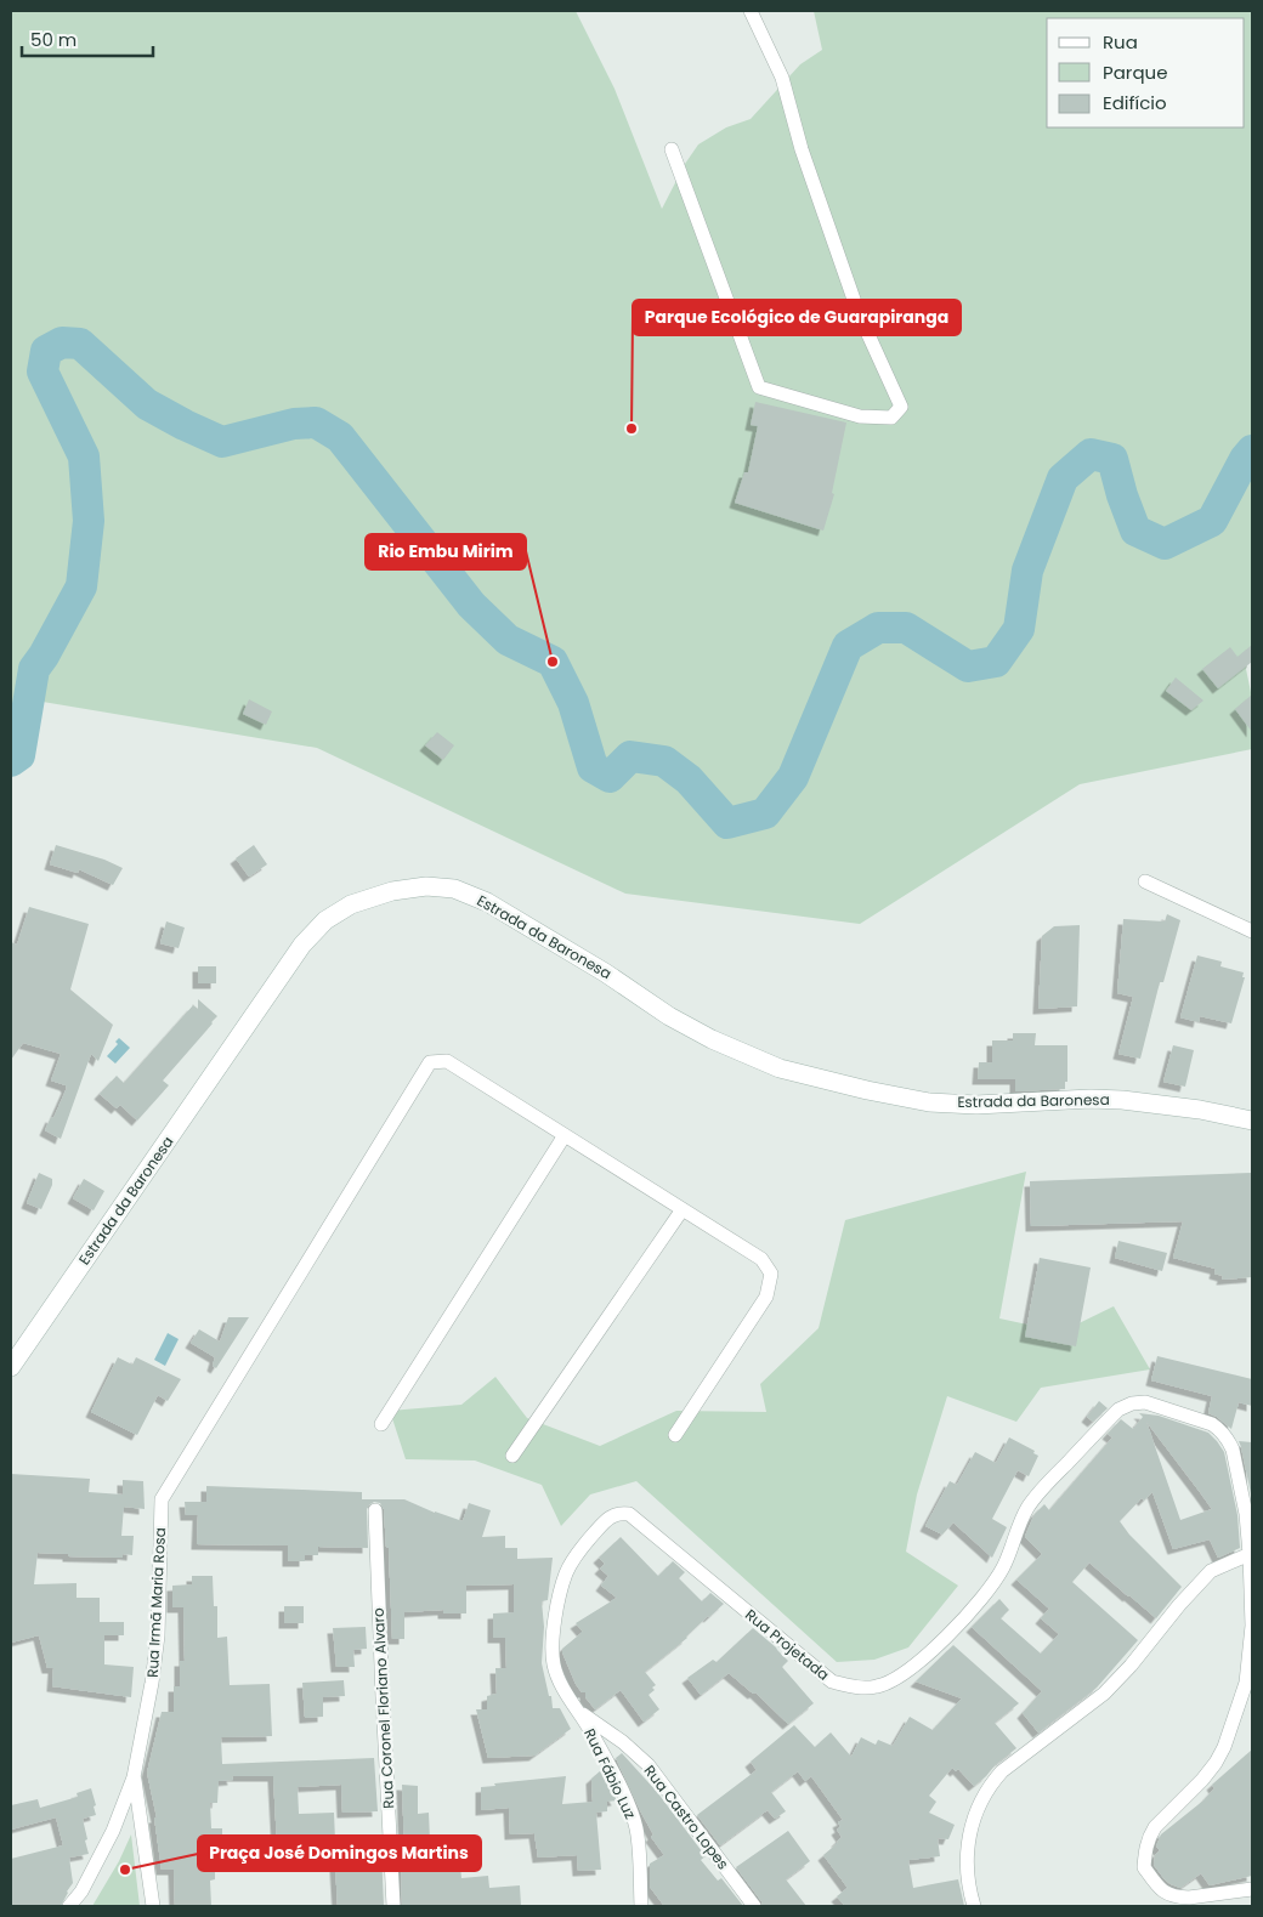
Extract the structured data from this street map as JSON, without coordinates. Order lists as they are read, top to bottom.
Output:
{
  "streets": {
    "main road": ["Estrada da Baronesa"],
    "street": [
      "Rua Irmã Maria Rosa",
      "Rua Projetada",
      "Rua Coronel Floriano Alvaro",
      "Rua Fábio Luz",
      "Rua Castro Lopes"
    ]
  },
  "crossings": [
    ["Rua Projetada", "Rua Fábio Luz"],
    ["Rua Projetada", "Rua Castro Lopes"],
    ["Rua Fábio Luz", "Rua Castro Lopes"]
  ],
  "places": ["Parque Ecológico de Guarapiranga", "Rio Embu Mirim", "Praça José Domingos Martins"],
  "legend": ["Rua", "Parque", "Edifício"],
  "scale_bar": "50 m"
}
